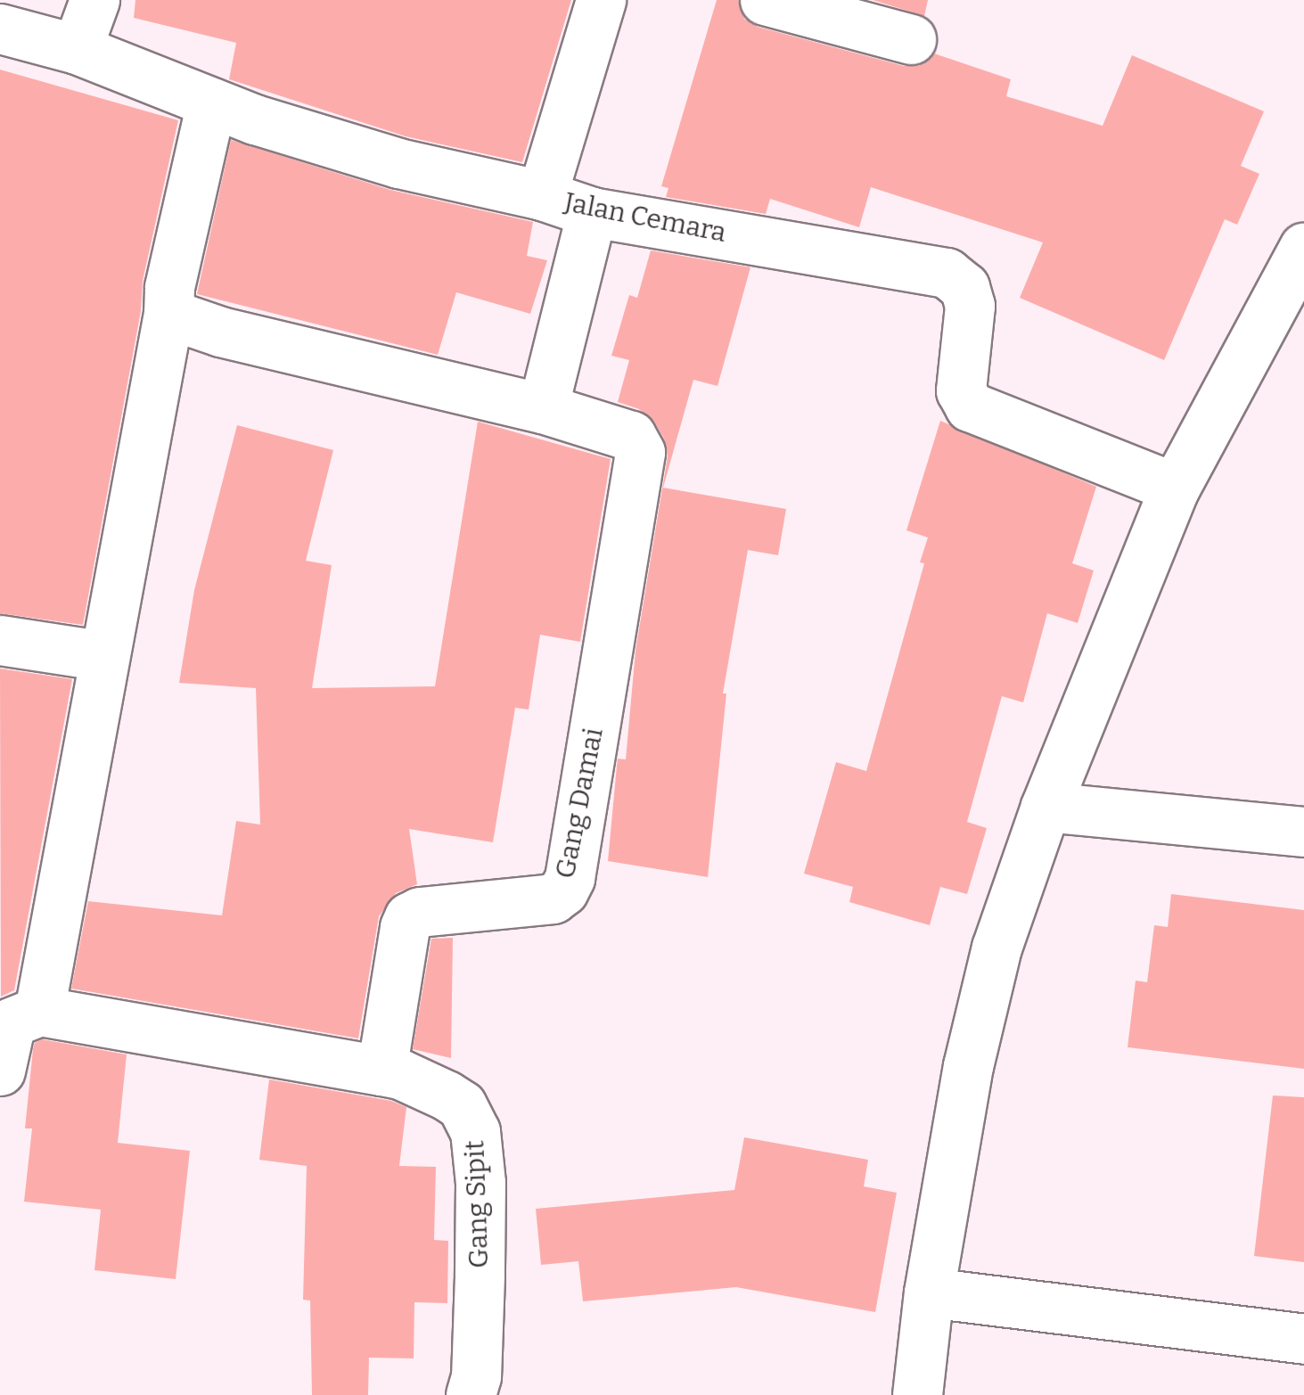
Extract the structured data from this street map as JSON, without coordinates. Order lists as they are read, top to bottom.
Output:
{
  "streets": {
    "street": ["Jalan Cemara", "Gang Damai", "Gang Sipit"]
  },
  "crossings": [
    ["Gang Damai", "Gang Sipit"]
  ]
}
